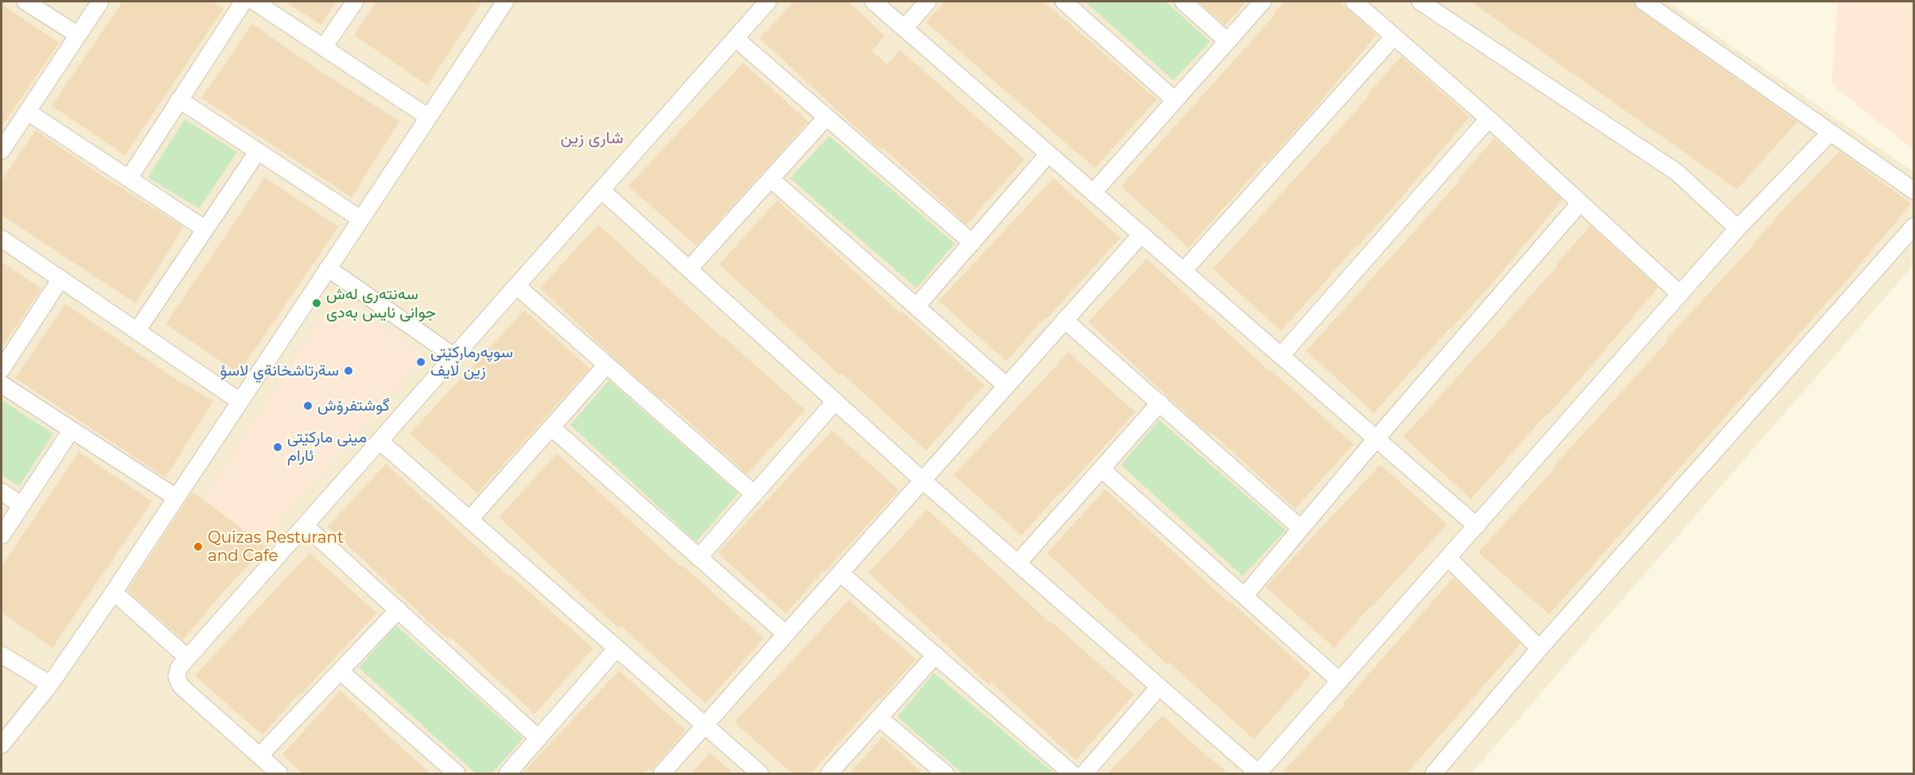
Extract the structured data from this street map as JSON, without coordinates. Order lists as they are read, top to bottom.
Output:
{
  "districts": ["شاری زین"],
  "places": [
    "سەنتەری لەش جوانی نایس بەدی",
    "سوپەرماركێتی زین ڵایف",
    "سةرتاشخانةي لاسؤ",
    "گوشتفرۆش",
    "مينی ماركێتی ئارام",
    "Quizas Resturant and Cafe"
  ]
}
